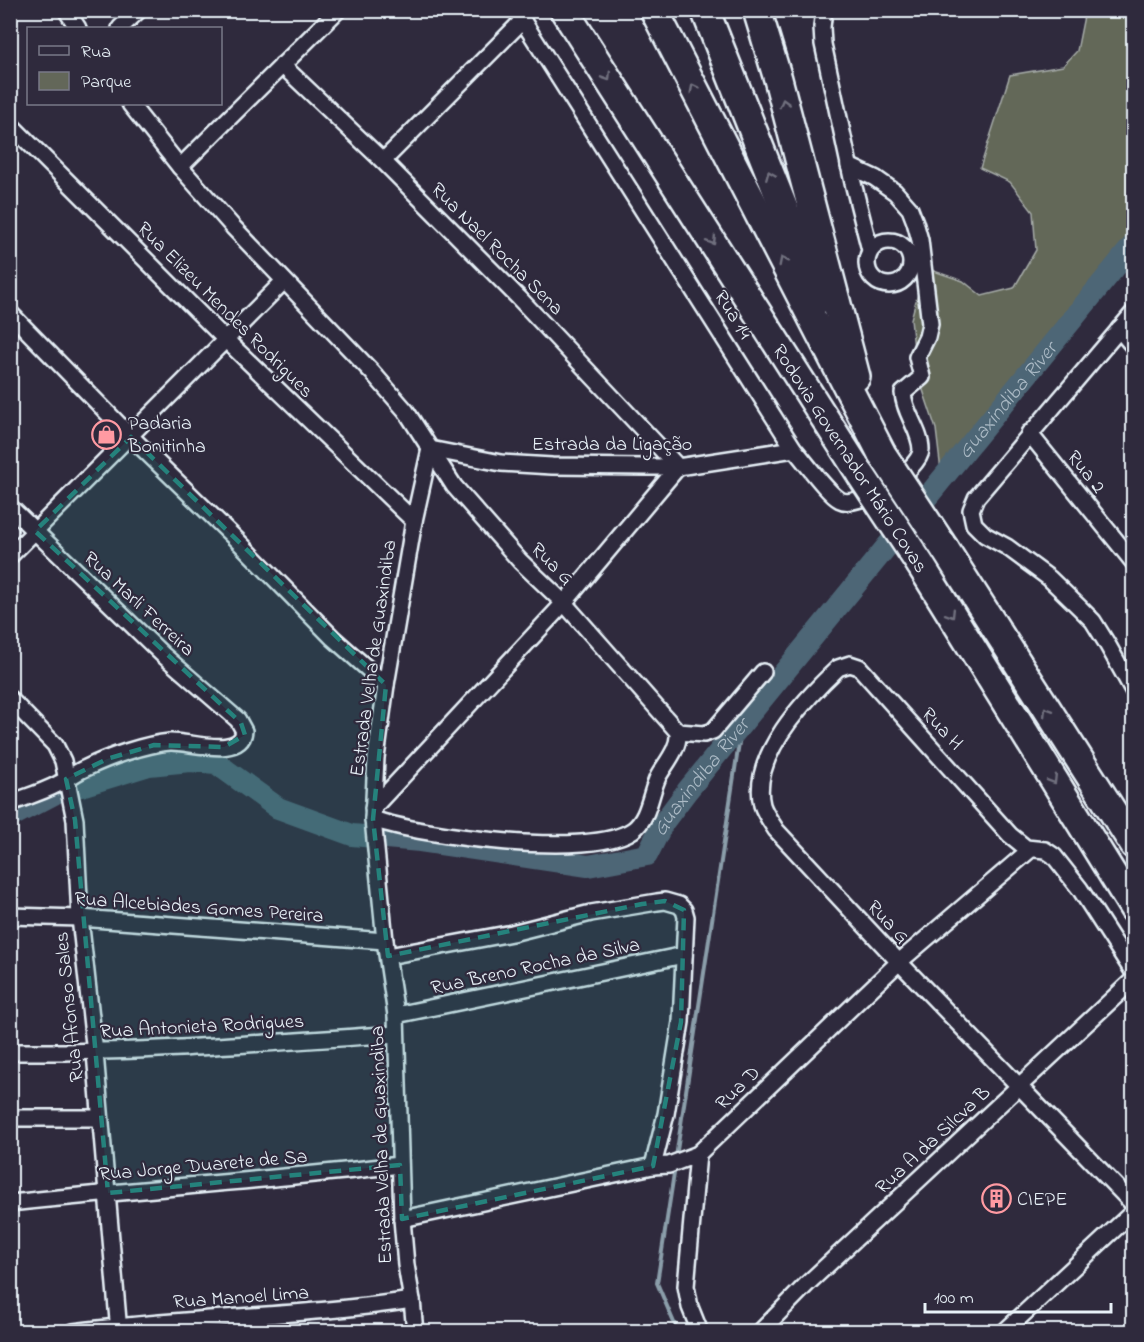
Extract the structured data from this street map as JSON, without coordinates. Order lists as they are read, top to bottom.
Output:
{
  "streets": {
    "highway": ["Rodovia Governador Mário Covas"],
    "street": [
      "Rua Nael Rocha Sena",
      "Rua Elizeu Mendes Rodrigues",
      "Rua 14",
      "Estrada da Ligação",
      "Rua 2",
      "Rua G",
      "Rua Marli Ferreira",
      "Estrada Velha de Guaxindiba",
      "Rua H",
      "Rua Alcebiades Gomes Pereira",
      "Rua Breno Rocha da Silva",
      "Rua Afonso Sales",
      "Rua Antonieta Rodrigues",
      "Rua D",
      "Rua A da Silcva B",
      "Rua Jorge Duarete de Sa",
      "Rua Manoel Lima"
    ]
  },
  "crossings": [
    ["Rua Nael Rocha Sena", "Estrada da Ligação"],
    ["Rua Elizeu Mendes Rodrigues", "Estrada Velha de Guaxindiba"],
    ["Rua 14", "Estrada da Ligação"],
    ["Estrada da Ligação", "Rua G"],
    ["Estrada da Ligação", "Estrada Velha de Guaxindiba"],
    ["Rua G", "Estrada Velha de Guaxindiba"],
    ["Rua G", "Rua H"],
    ["Rua G", "Rua D"],
    ["Rua G", "Rua A da Silcva B"],
    ["Rua Marli Ferreira", "Rua Afonso Sales"],
    ["Estrada Velha de Guaxindiba", "Rua Alcebiades Gomes Pereira"],
    ["Estrada Velha de Guaxindiba", "Rua Breno Rocha da Silva"],
    ["Estrada Velha de Guaxindiba", "Rua Antonieta Rodrigues"],
    ["Estrada Velha de Guaxindiba", "Rua Jorge Duarete de Sa"],
    ["Estrada Velha de Guaxindiba", "Rua Manoel Lima"],
    ["Rua H", "Rua D"],
    ["Rua Alcebiades Gomes Pereira", "Rua Breno Rocha da Silva"],
    ["Rua Alcebiades Gomes Pereira", "Rua Afonso Sales"],
    ["Rua Afonso Sales", "Rua Antonieta Rodrigues"],
    ["Rua Afonso Sales", "Rua Jorge Duarete de Sa"],
    ["Rua Afonso Sales", "Rua Manoel Lima"]
  ],
  "water": ["Guaxindiba River"],
  "places": {
    "shop": ["Padaria Bonitinha"],
    "building": ["CIEPE"]
  },
  "legend": ["Rua", "Parque"],
  "scale_bar": "100 m"
}
